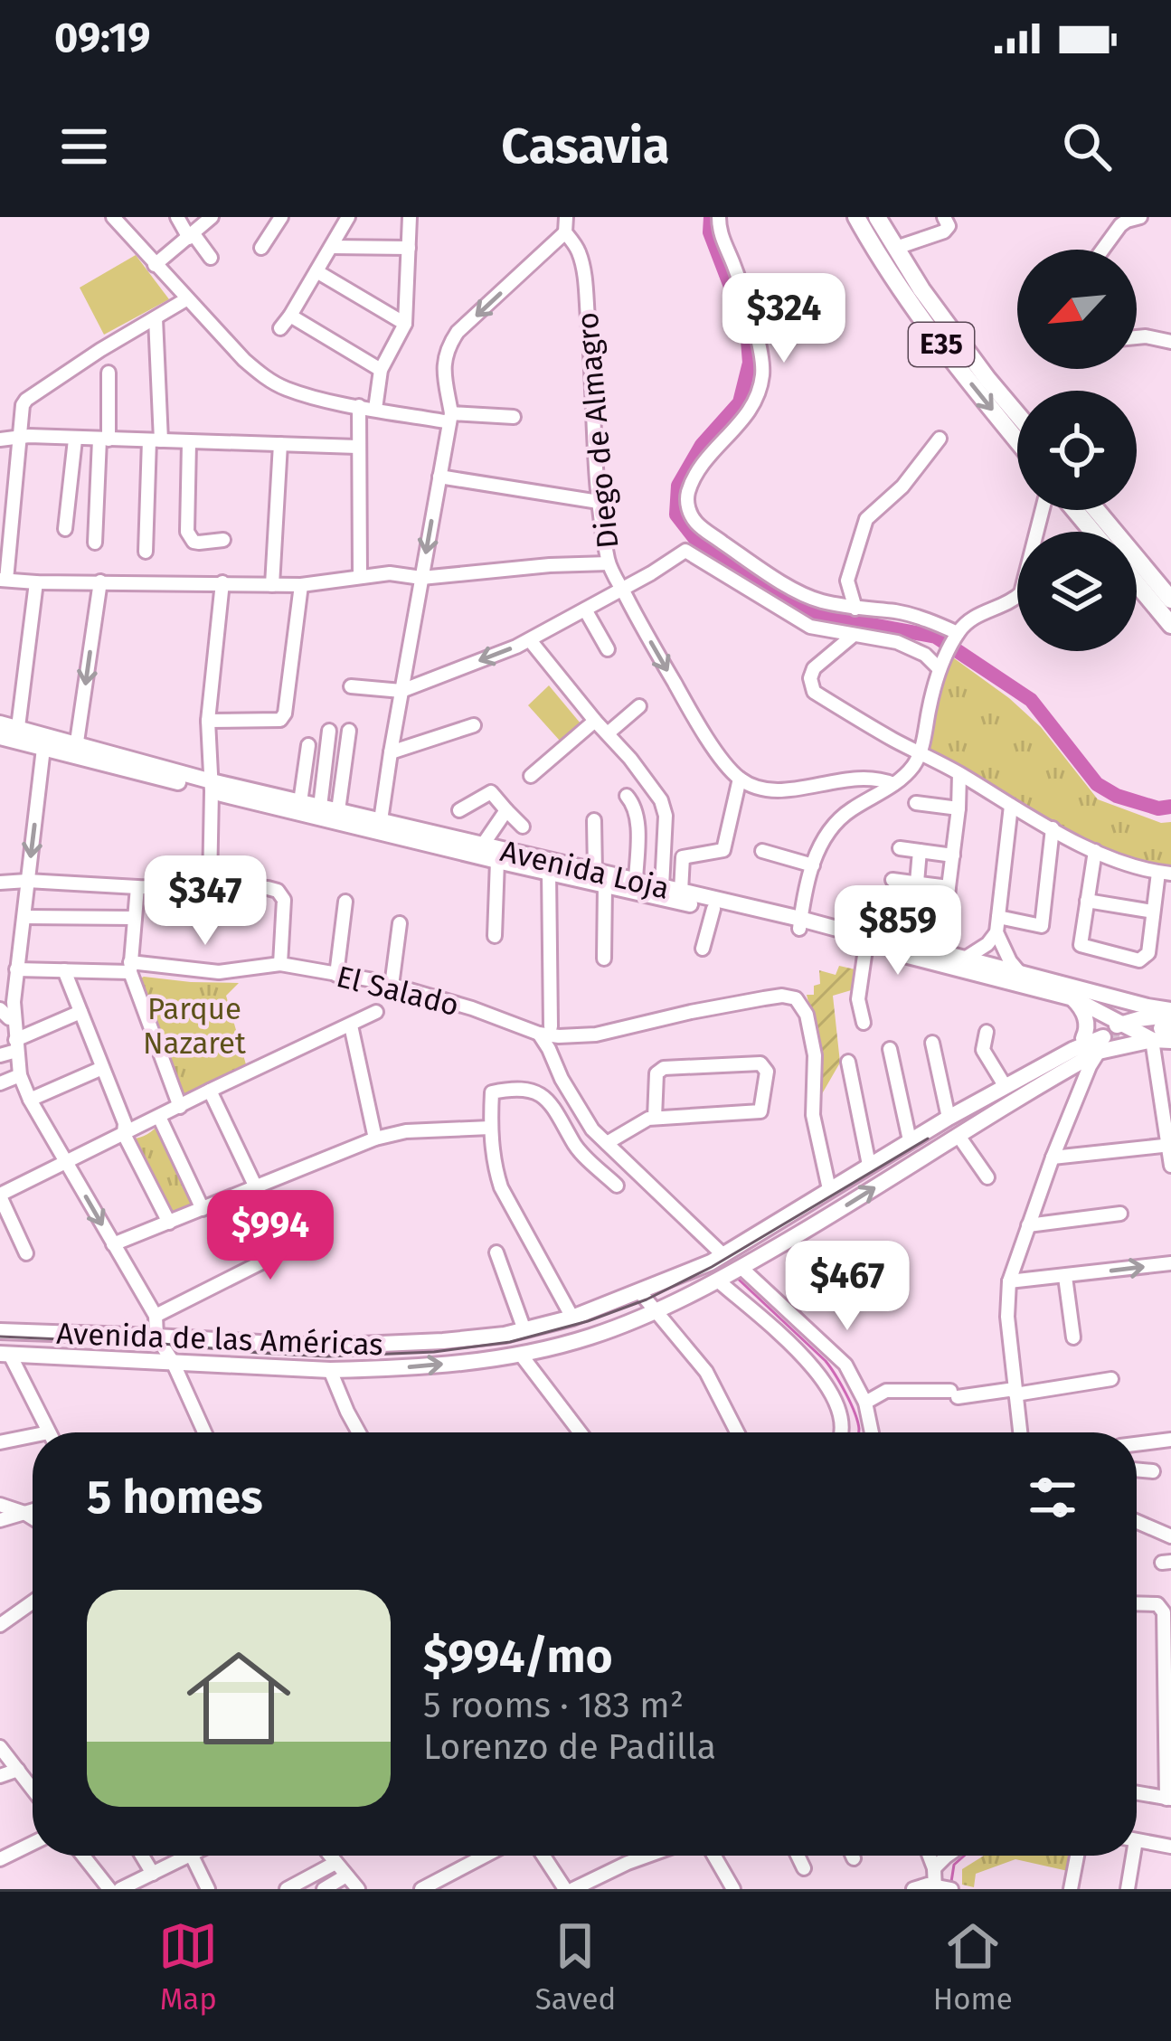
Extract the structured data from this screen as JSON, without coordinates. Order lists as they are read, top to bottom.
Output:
{
  "streets": {
    "highway": ["E35"],
    "main road": ["Avenida Loja", "Avenida de las Américas"],
    "street": ["Diego de Almagro", "El Salado"]
  },
  "crossings": [
    ["Avenida Loja", "Avenida de las Américas"],
    ["El Salado", "Avenida de las Américas"]
  ],
  "parks": ["Parque Nazaret"],
  "north": "bottom left",
  "page": {
    "status": "09:19",
    "header": "Casavia",
    "price": [
      "$324",
      "$347",
      "$859",
      "$994",
      "$467"
    ],
    "heading": "5 homes",
    "list": [
      {
        "name": "$994/mo",
        "note": "5 rooms · 183 m² · Lorenzo de Padilla"
      }
    ],
    "tabs": ["Map", "Saved", "Home"]
  }
}
